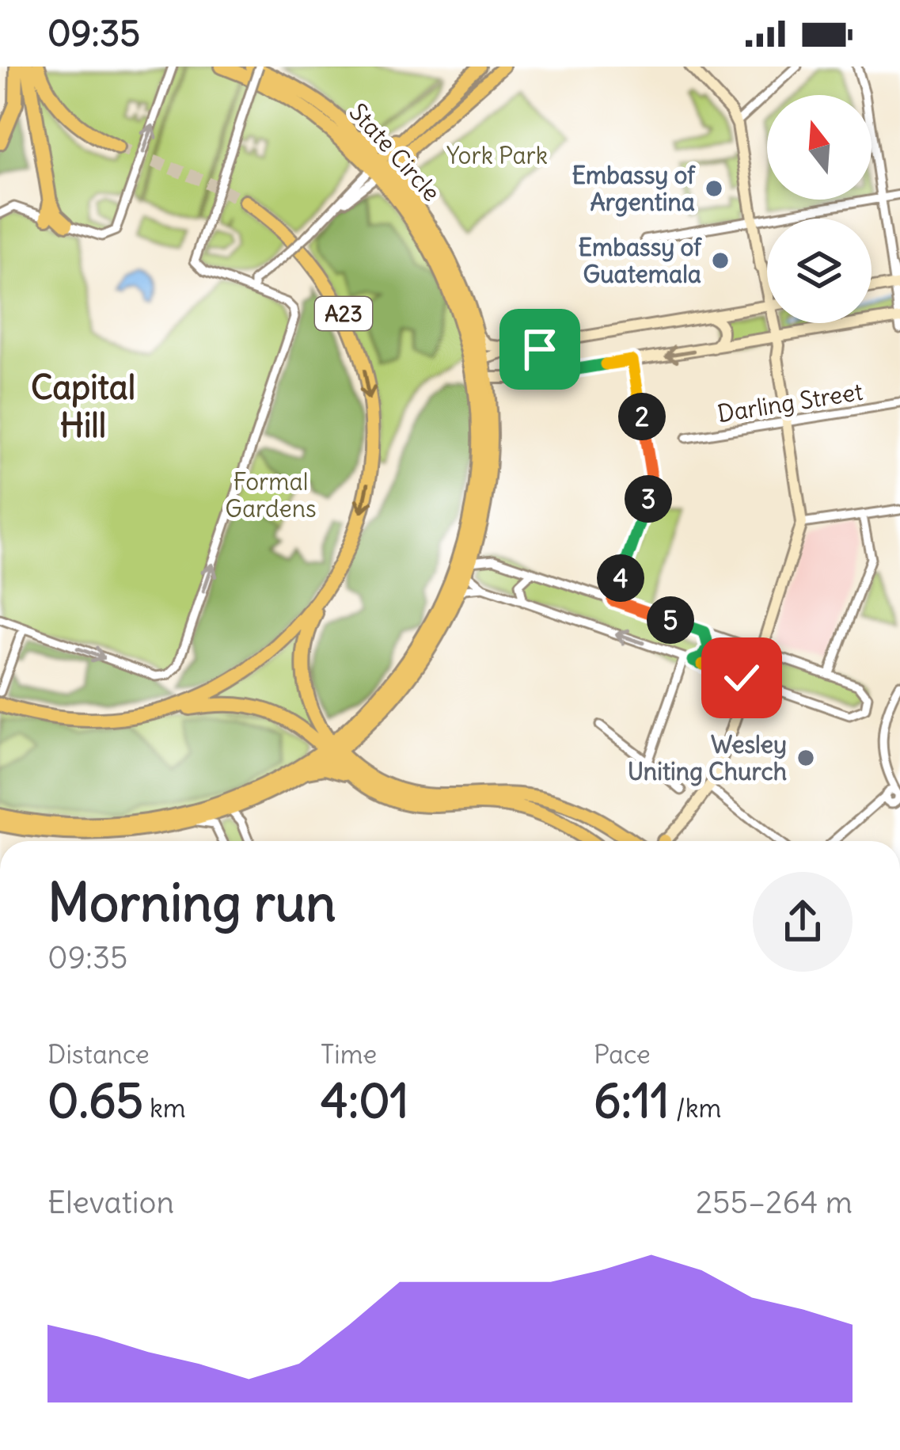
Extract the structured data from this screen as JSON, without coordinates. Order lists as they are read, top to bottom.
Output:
{
  "streets": {
    "highway": ["State Circle", "A23"],
    "street": ["Darling Street"]
  },
  "crossings": [
    ["State Circle", "A23"]
  ],
  "districts": ["Capital Hill"],
  "parks": ["York Park", "Formal Gardens"],
  "places": ["Embassy of Argentina", "Embassy of Guatemala", "Wesley Uniting Church"],
  "north": "top",
  "page": {
    "status": "09:35",
    "pins": [
      "2",
      "3",
      "4",
      "5"
    ],
    "heading": ["Morning run", "09:35"],
    "stats": [
      ["Distance", "0.65 km"],
      ["Time", "4:01"],
      ["Pace", "6:11 /km"]
    ],
    "chart": ["Elevation", "255–264 m"]
  }
}
